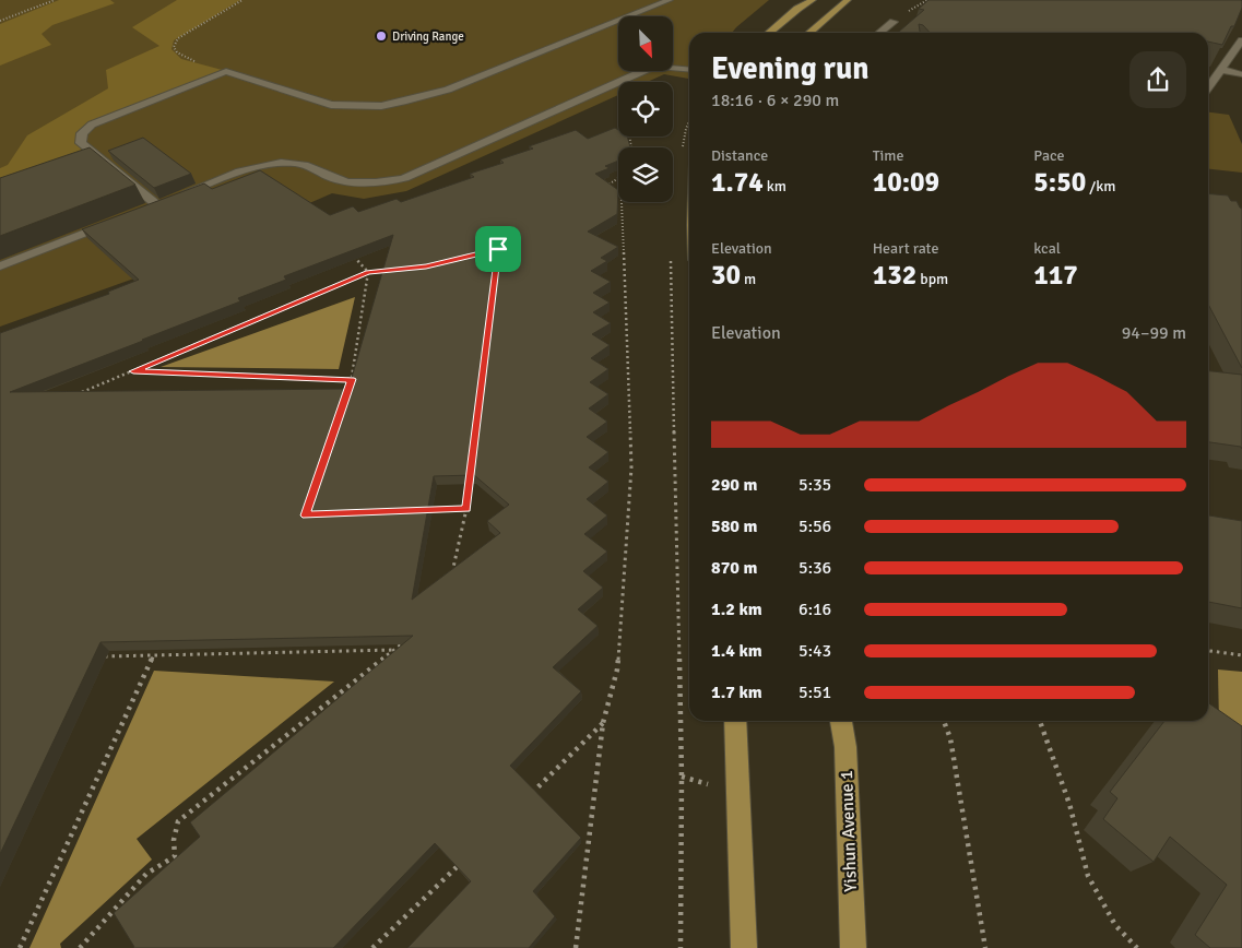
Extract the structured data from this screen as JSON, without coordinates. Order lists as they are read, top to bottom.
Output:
{
  "streets": {
    "main road": ["Yishun Avenue 1"]
  },
  "places": ["Driving Range"],
  "north": "bottom right",
  "page": {
    "heading": ["Evening run", "18:16 · 6 × 290 m"],
    "stats": [
      ["Distance", "1.74 km"],
      ["Time", "10:09"],
      ["Pace", "5:50 /km"],
      ["Elevation", "30 m"],
      ["Heart rate", "132 bpm"],
      ["kcal", "117"]
    ],
    "chart": ["Elevation", "94–99 m"],
    "list": [
      {
        "name": "290 m",
        "note": "5:35"
      },
      {
        "name": "580 m",
        "note": "5:56"
      },
      {
        "name": "870 m",
        "note": "5:36"
      },
      {
        "name": "1.2 km",
        "note": "6:16"
      },
      {
        "name": "1.4 km",
        "note": "5:43"
      },
      {
        "name": "1.7 km",
        "note": "5:51"
      }
    ]
  }
}
